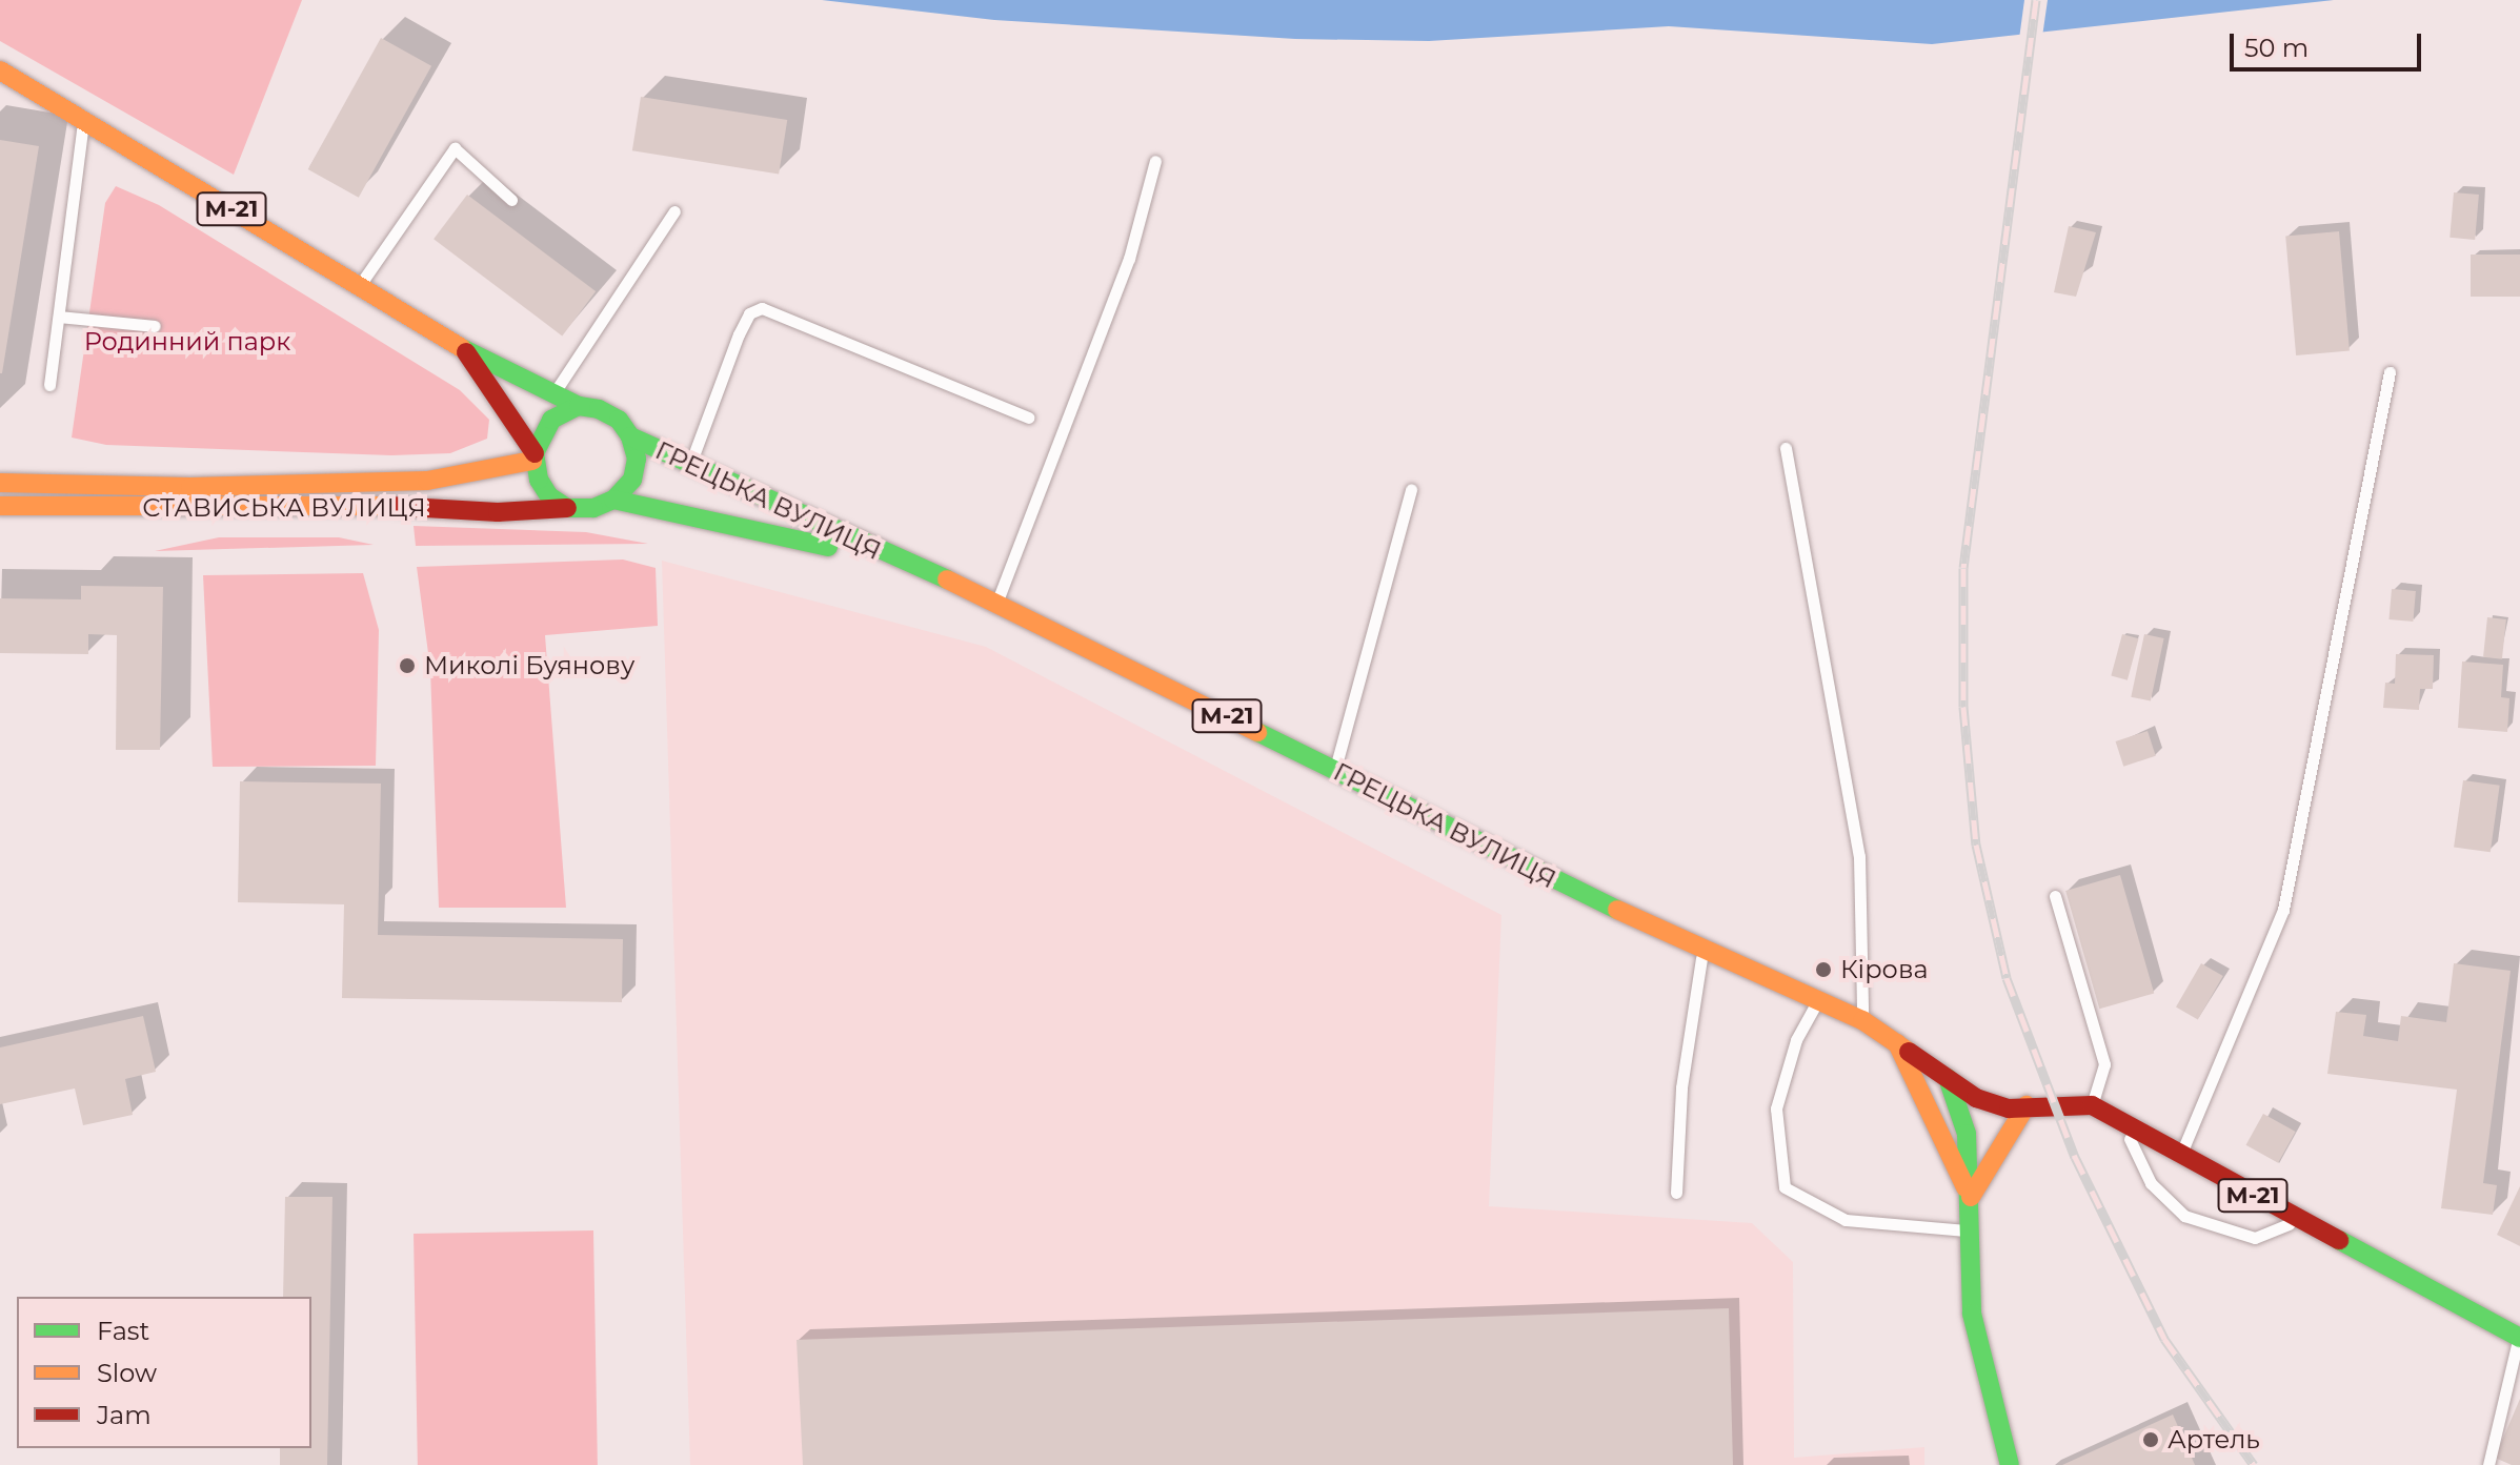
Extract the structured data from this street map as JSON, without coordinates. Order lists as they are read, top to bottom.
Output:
{
  "streets": {
    "main road": ["М-21", "ГРЕЦЬКА ВУЛИЦЯ", "СТАВИСЬКА ВУЛИЦЯ"]
  },
  "crossings": [
    ["М-21", "ГРЕЦЬКА ВУЛИЦЯ"],
    ["М-21", "СТАВИСЬКА ВУЛИЦЯ"],
    ["ГРЕЦЬКА ВУЛИЦЯ", "СТАВИСЬКА ВУЛИЦЯ"]
  ],
  "parks": ["Родинний парк"],
  "places": ["Миколі Буянову", "Кірова", "Артель"],
  "legend": ["Fast", "Slow", "Jam"],
  "scale_bar": "50 m"
}
